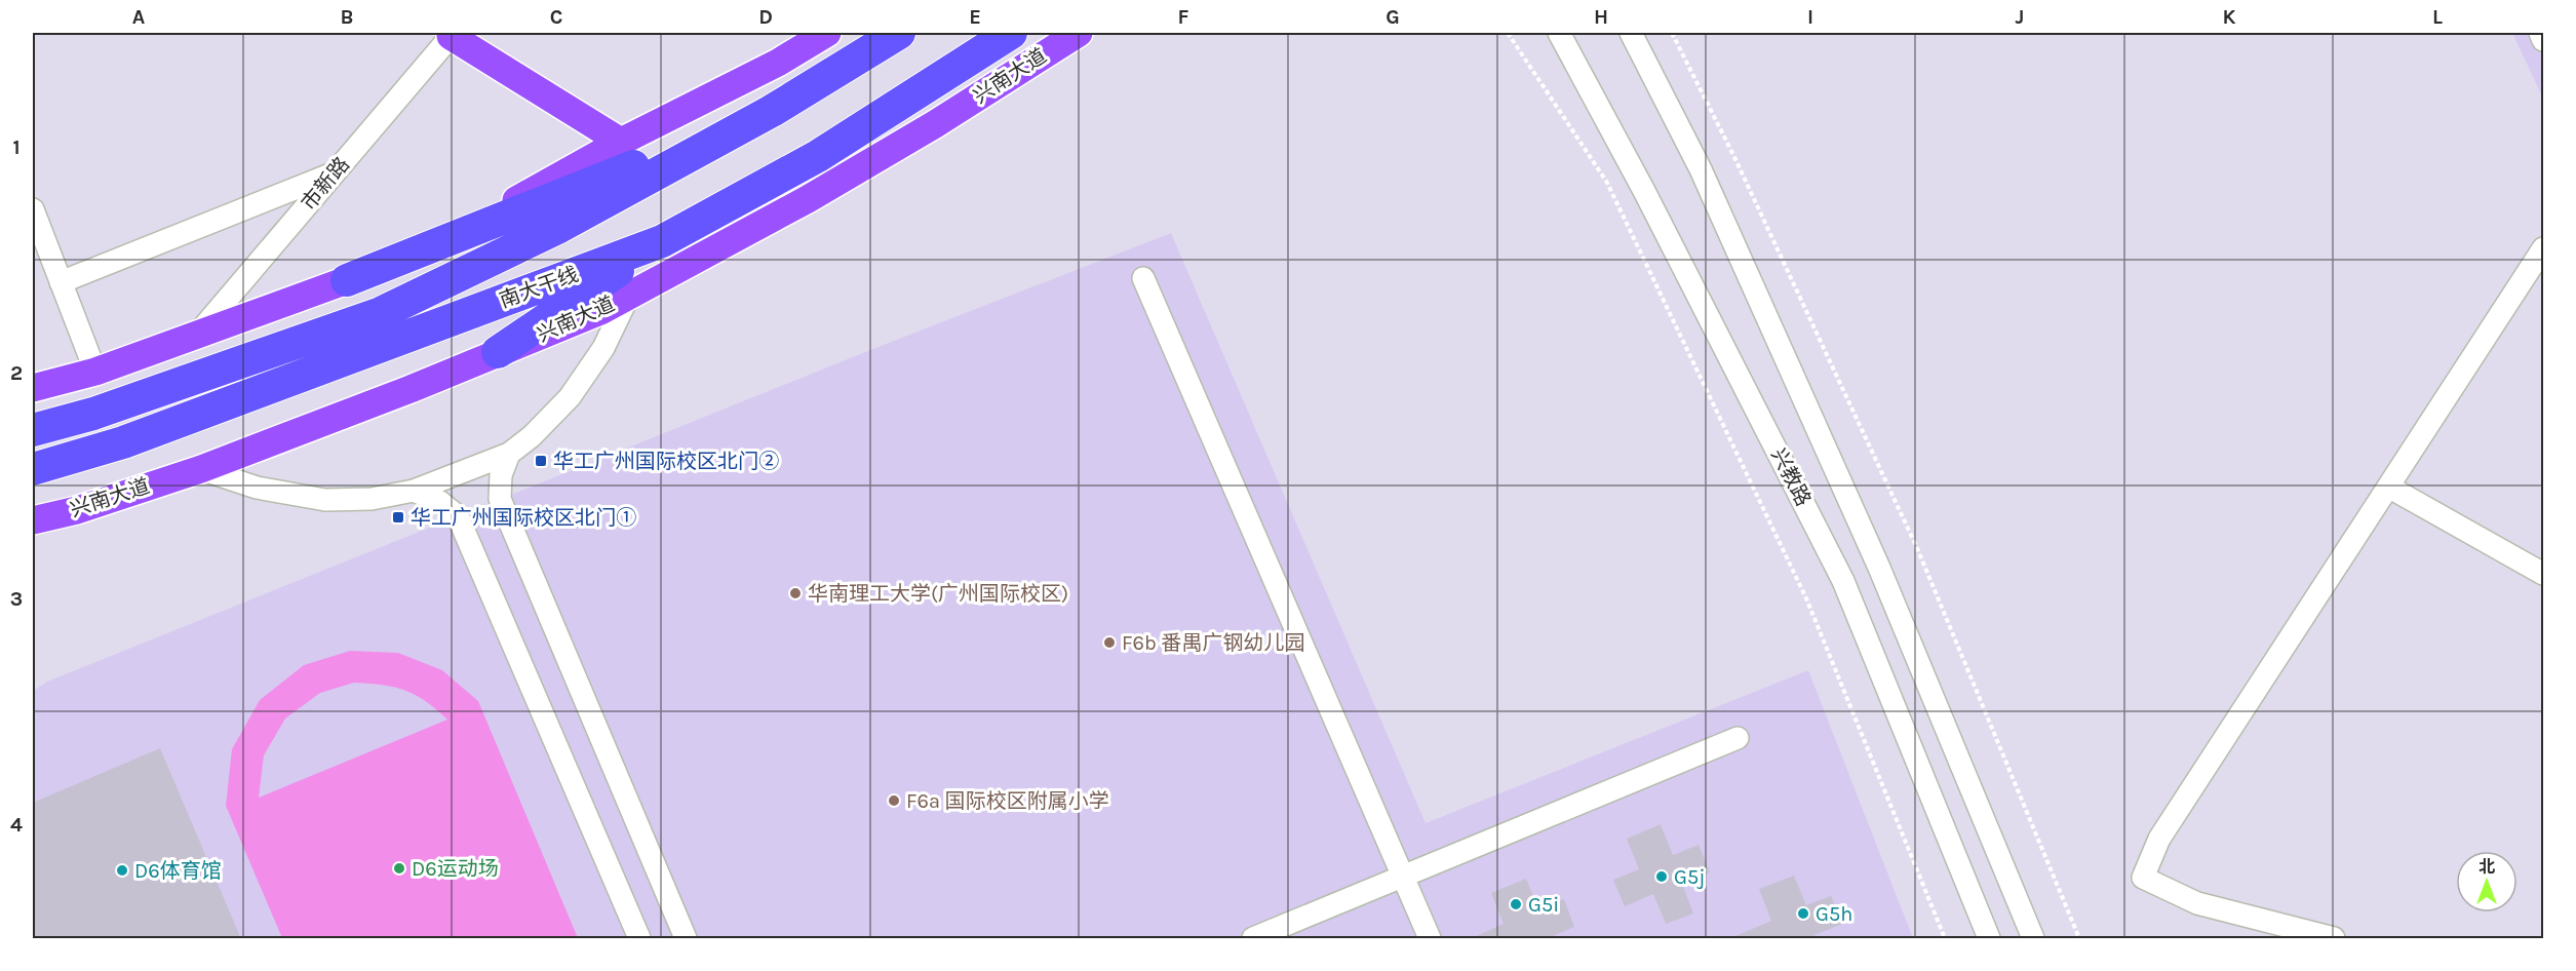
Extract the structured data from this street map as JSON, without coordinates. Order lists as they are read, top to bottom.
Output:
{
  "streets": {
    "highway": ["南大干线"],
    "main road": ["兴南大道"],
    "street": ["市新路", "兴教路"]
  },
  "places": {
    "transit": ["华工广州国际校区北门②", "华工广州国际校区北门①"],
    "other": [
      "华南理工大学(广州国际校区)",
      "F6b 番禺广钢幼儿园",
      "F6a 国际校区附属小学",
      "D6运动场",
      "D6体育馆",
      "G5j",
      "G5i",
      "G5h"
    ]
  },
  "north": "top",
  "grid": {
    "columns": [
      "A",
      "B",
      "C",
      "D",
      "E",
      "F",
      "G",
      "H",
      "I",
      "J",
      "K",
      "L"
    ],
    "rows": [
      "1",
      "2",
      "3",
      "4"
    ]
  }
}
